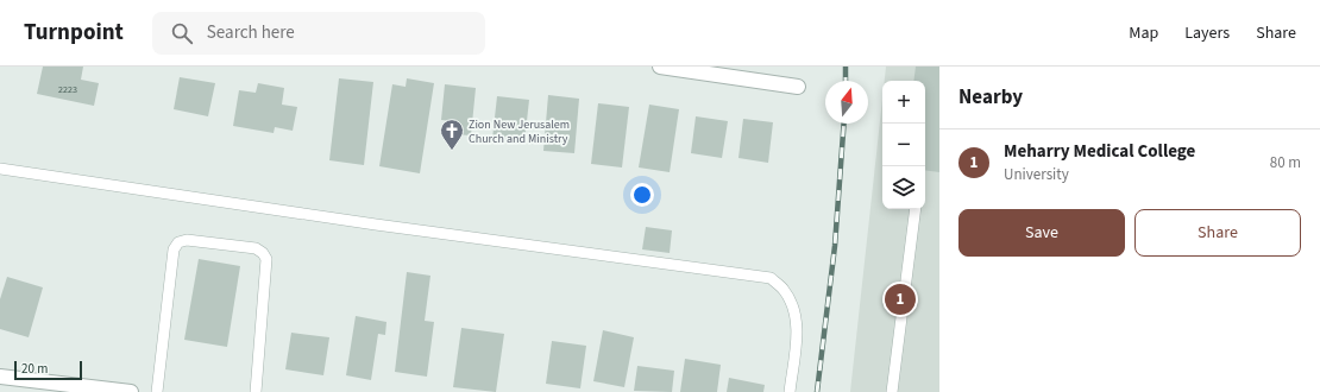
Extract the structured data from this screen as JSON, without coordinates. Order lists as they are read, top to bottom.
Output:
{
  "places": {
    "church": ["Zion New Jerusalem Church and Ministry"]
  },
  "house_numbers": ["2223"],
  "scale_bar": "20 m",
  "north": "top",
  "page": {
    "header": "Turnpoint",
    "search": "Search here",
    "nav": ["Map", "Layers", "Share"],
    "heading": "Nearby",
    "map_buttons": ["+", "−"],
    "list": [
      {
        "mark": "1",
        "name": "Meharry Medical College",
        "note": "University",
        "value": "80 m"
      }
    ],
    "buttons": ["Save", "Share"],
    "pins": "1",
    "scale": "20 m"
  }
}
